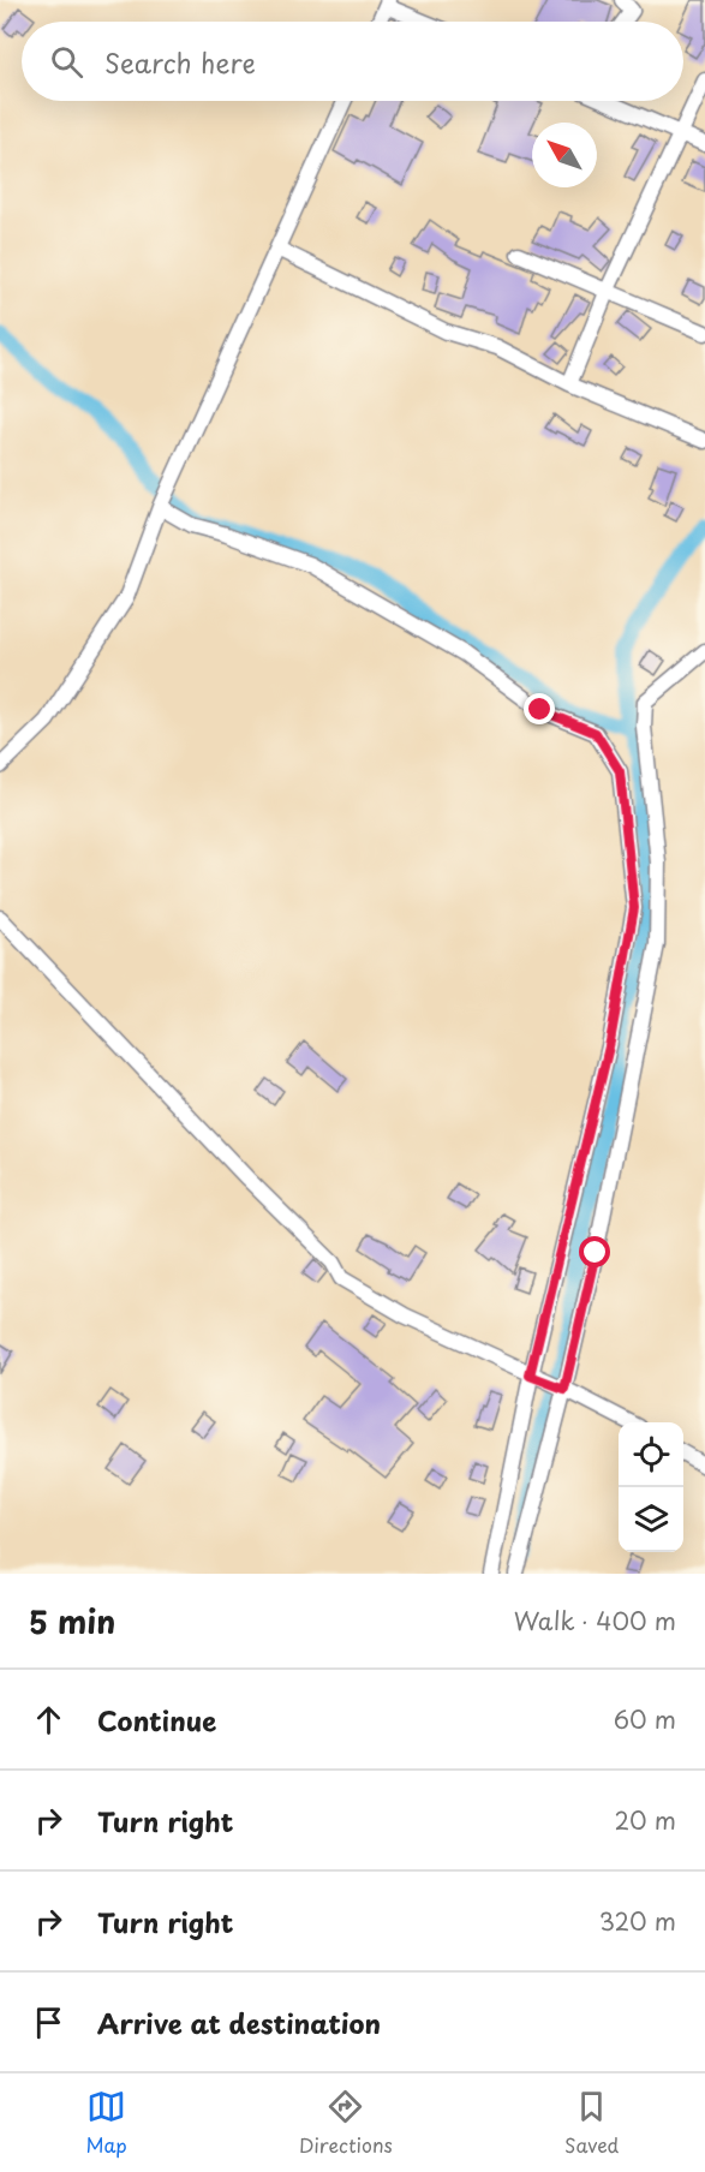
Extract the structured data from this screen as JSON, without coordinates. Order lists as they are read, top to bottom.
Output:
{
  "north": "top left",
  "page": {
    "search": "Search here",
    "heading": ["5 min", "Walk · 400 m"],
    "list": [
      ["Continue", "60 m"],
      ["Turn right", "20 m"],
      ["Turn right", "320 m"],
      "Arrive at destination"
    ],
    "nav": ["Map", "Directions", "Saved"]
  }
}
